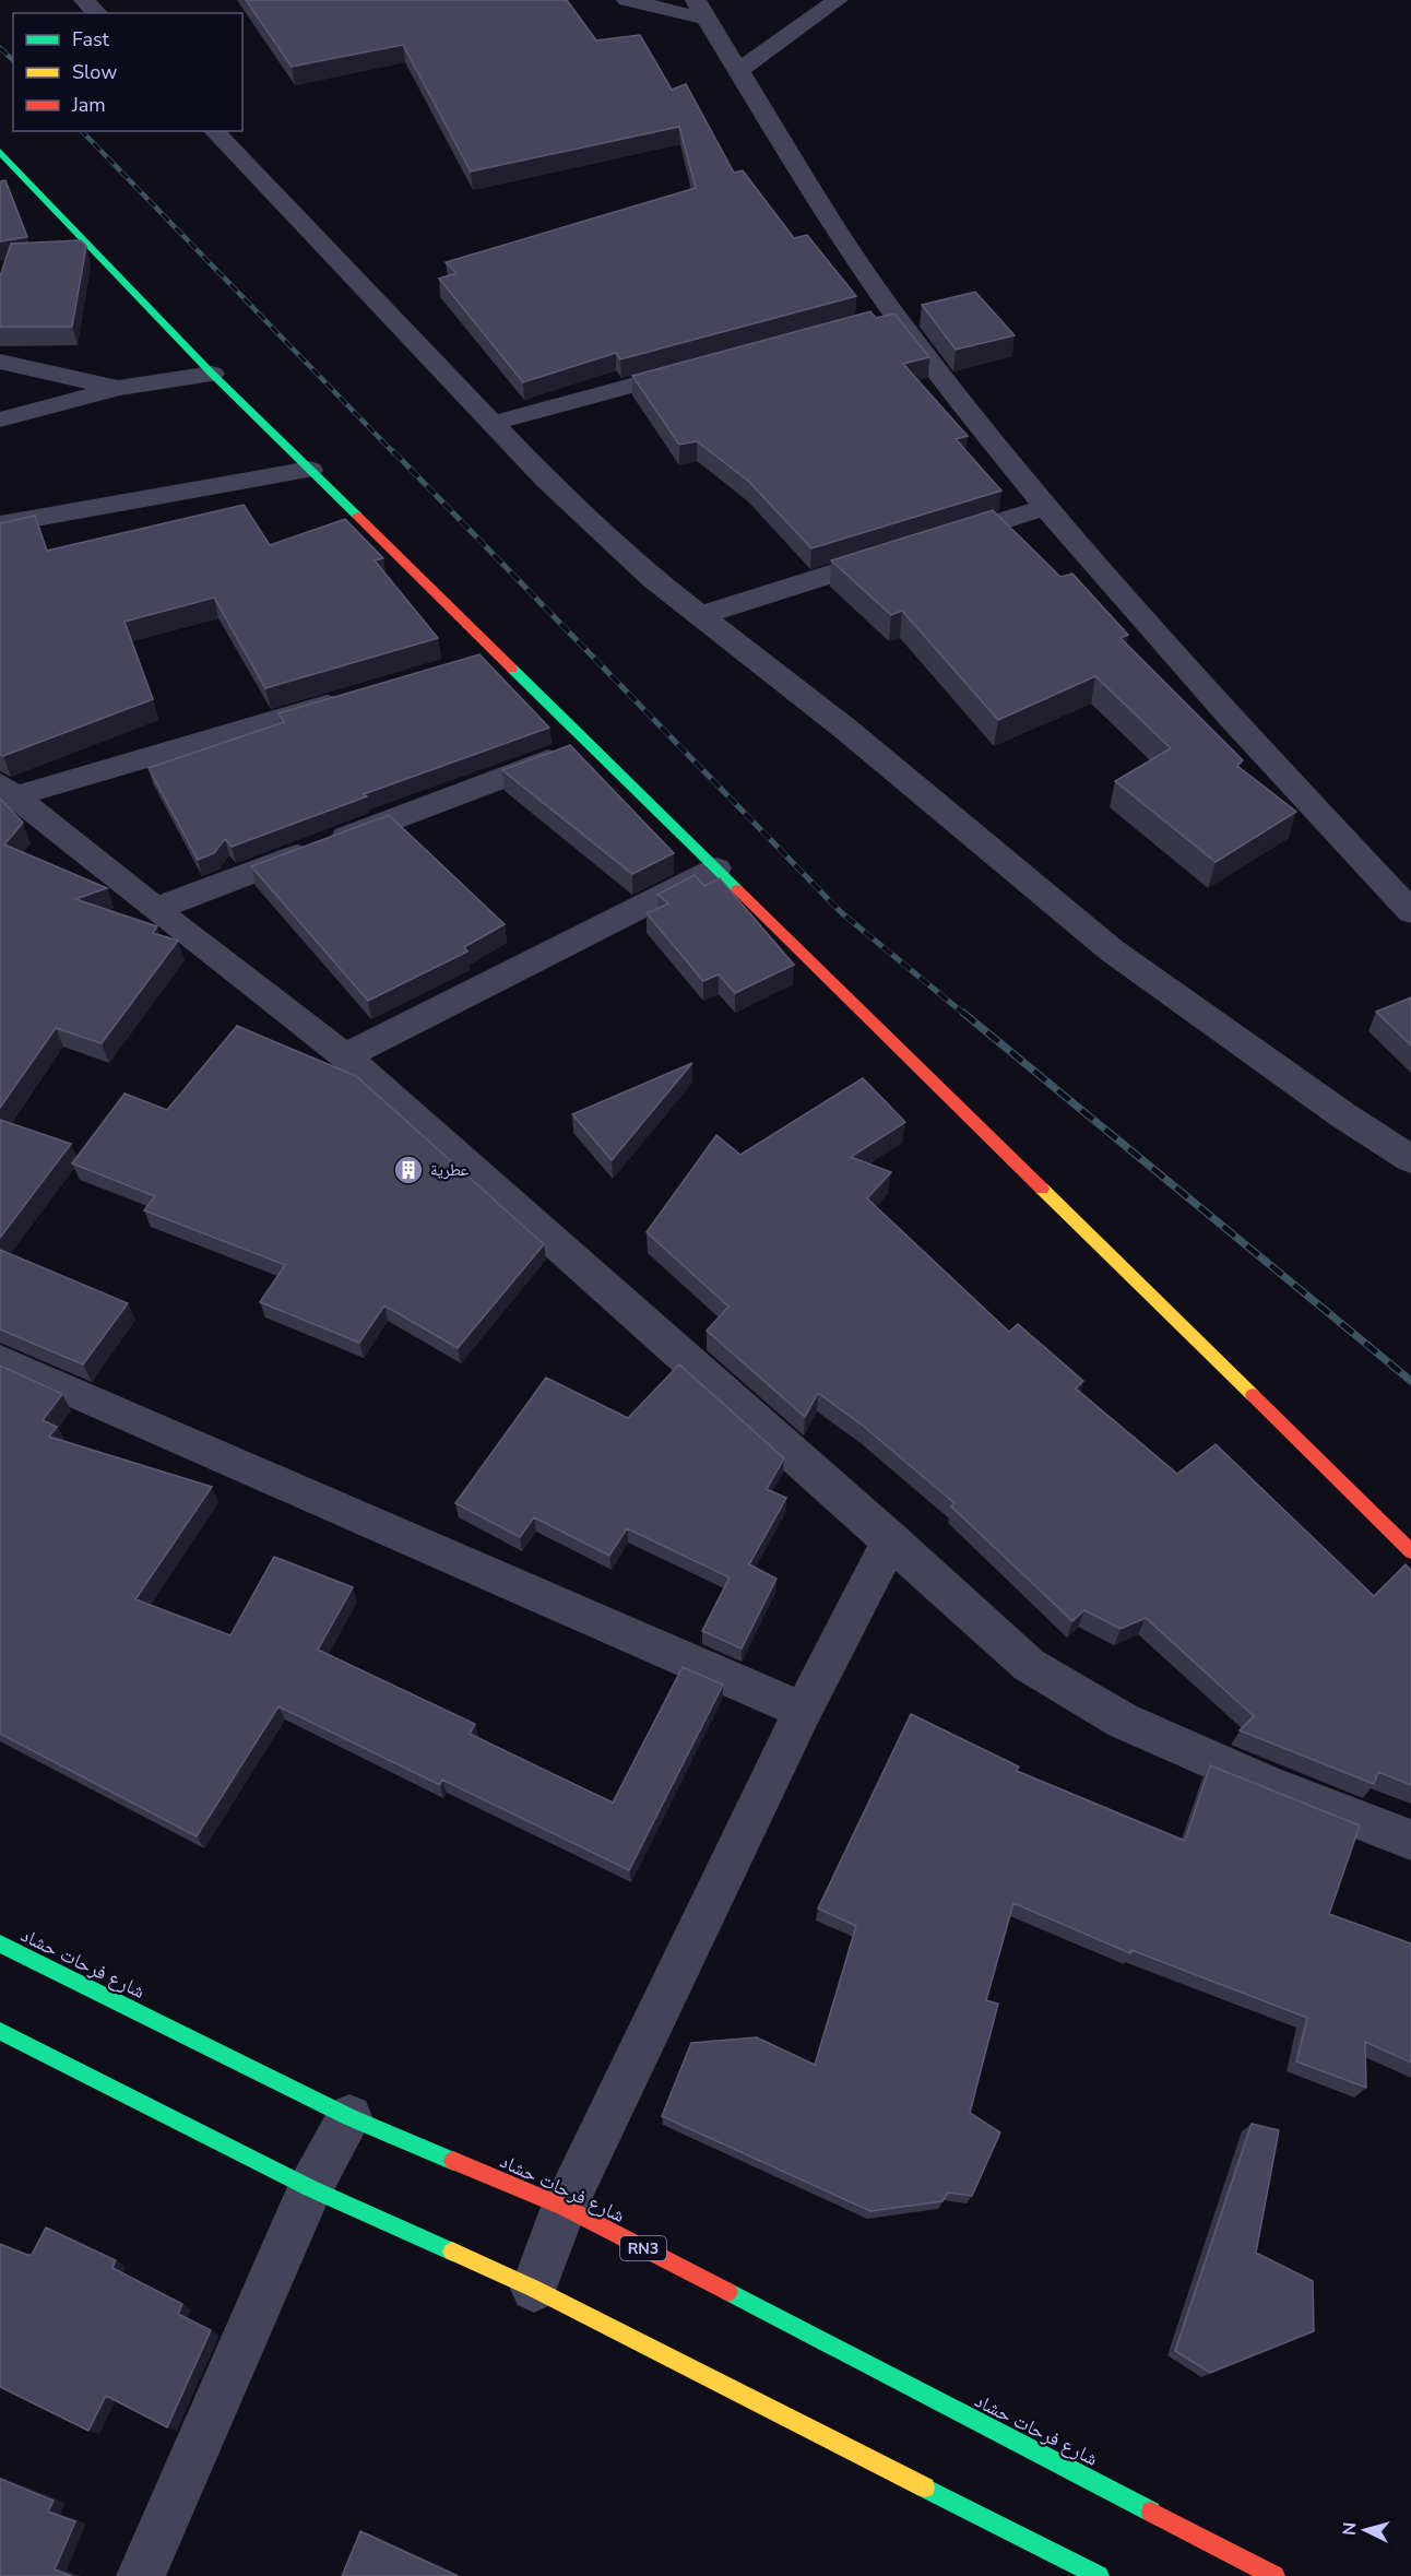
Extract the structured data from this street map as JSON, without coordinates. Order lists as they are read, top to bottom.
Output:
{
  "streets": {
    "street": ["شارع فرحات حشاد", "RN3"]
  },
  "places": {
    "building": ["عطرية"]
  },
  "legend": ["Fast", "Slow", "Jam"],
  "north": "left"
}
